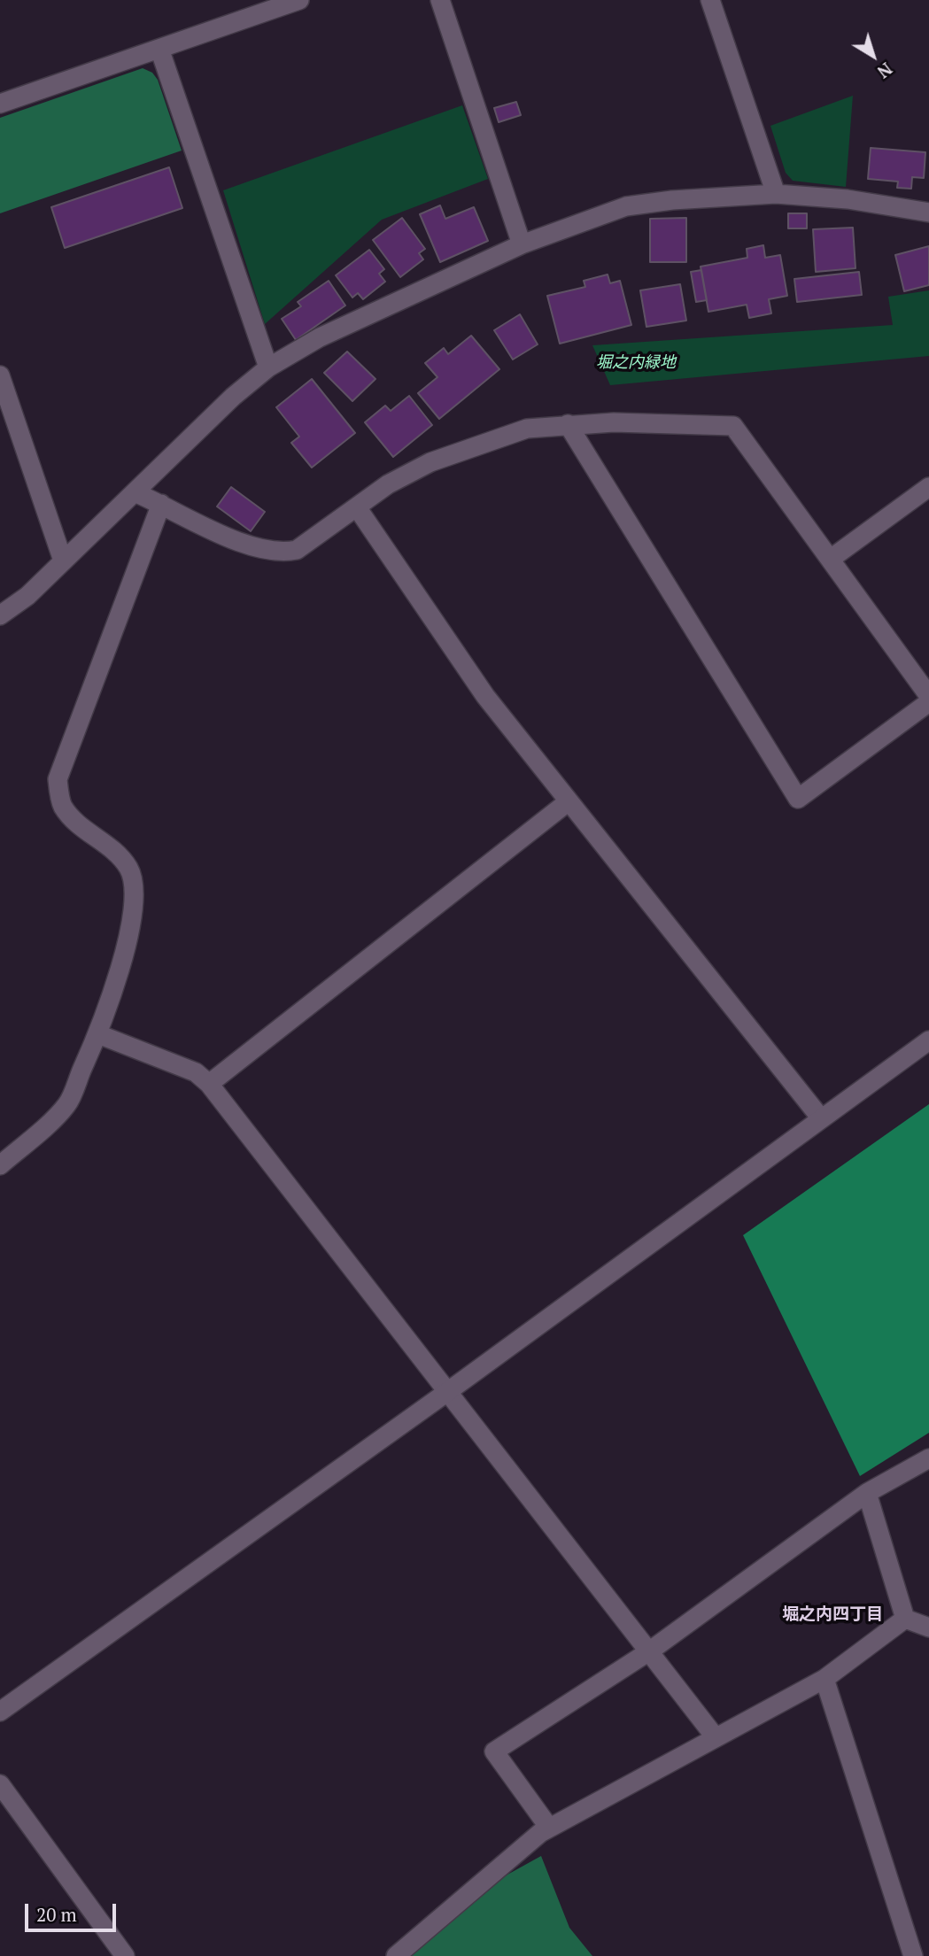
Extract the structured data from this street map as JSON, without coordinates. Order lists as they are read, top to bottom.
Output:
{
  "districts": ["堀之内四丁目"],
  "parks": ["堀之内緑地"],
  "scale_bar": "20 m",
  "north": "bottom right"
}
